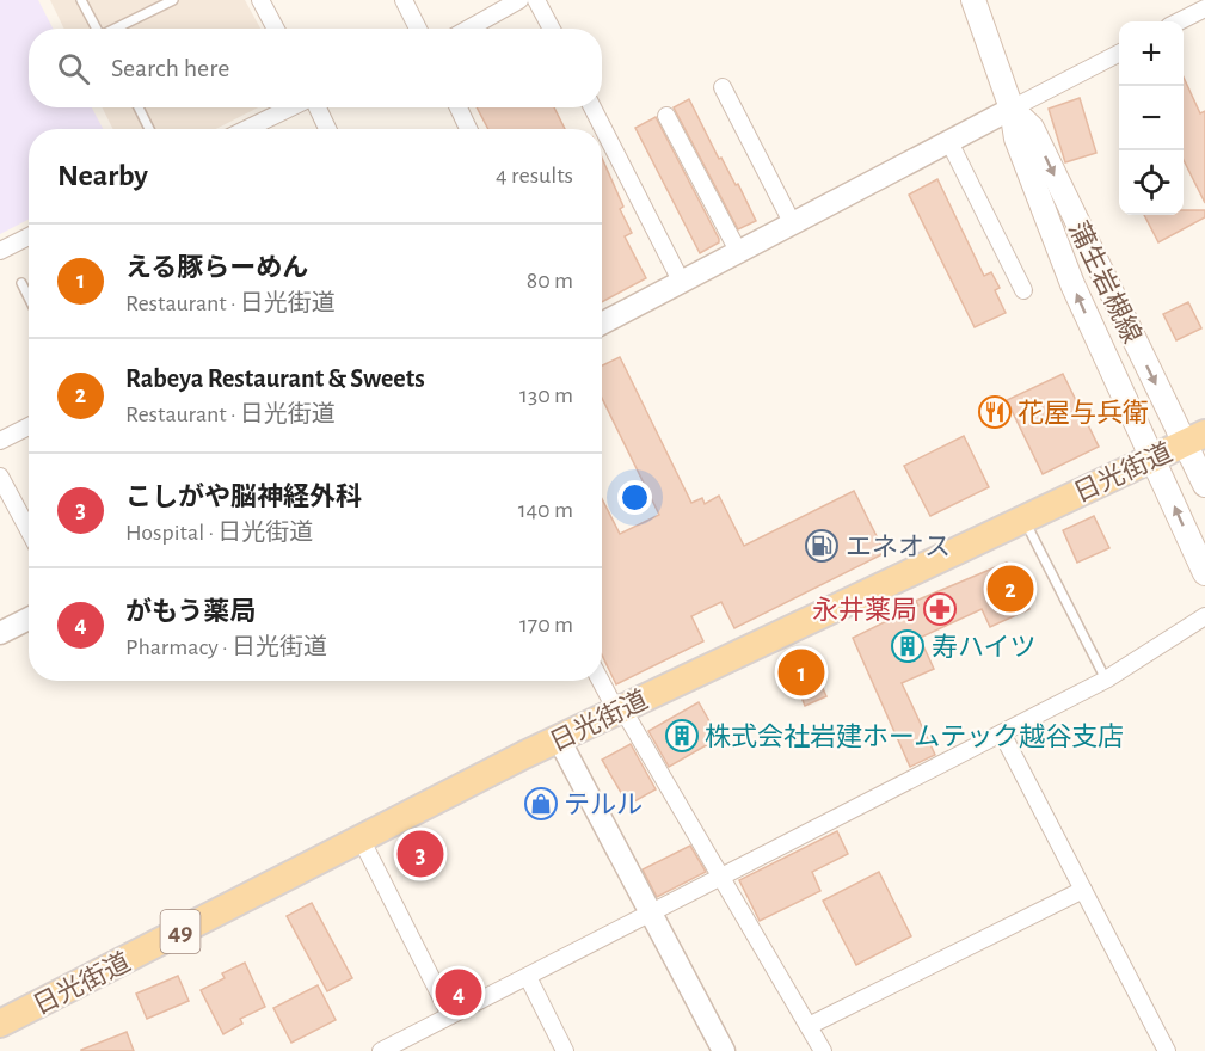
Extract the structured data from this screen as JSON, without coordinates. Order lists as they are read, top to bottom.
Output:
{
  "streets": {
    "main road": ["蒲生岩槻線", "日光街道", "49"]
  },
  "crossings": [
    ["蒲生岩槻線", "日光街道"]
  ],
  "places": {
    "restaurant": ["花屋与兵衛"],
    "fuel station": ["エネオス"],
    "pharmacy": ["永井薬局"],
    "building": ["寿ハイツ", "株式会社岩建ホームテック越谷支店"],
    "shop": ["テルル"]
  },
  "page": {
    "map_buttons": ["+", "−"],
    "search": "Search here",
    "heading": ["Nearby", "4 results"],
    "list": [
      {
        "mark": "1",
        "name": "える豚らーめん",
        "note": "Restaurant · 日光街道",
        "value": "80 m"
      },
      {
        "mark": "2",
        "name": "Rabeya Restaurant & Sweets",
        "note": "Restaurant · 日光街道",
        "value": "130 m"
      },
      {
        "mark": "3",
        "name": "こしがや脳神経外科",
        "note": "Hospital · 日光街道",
        "value": "140 m"
      },
      {
        "mark": "4",
        "name": "がもう薬局",
        "note": "Pharmacy · 日光街道",
        "value": "170 m"
      }
    ],
    "pins": [
      "2",
      "1",
      "3",
      "4"
    ]
  }
}
